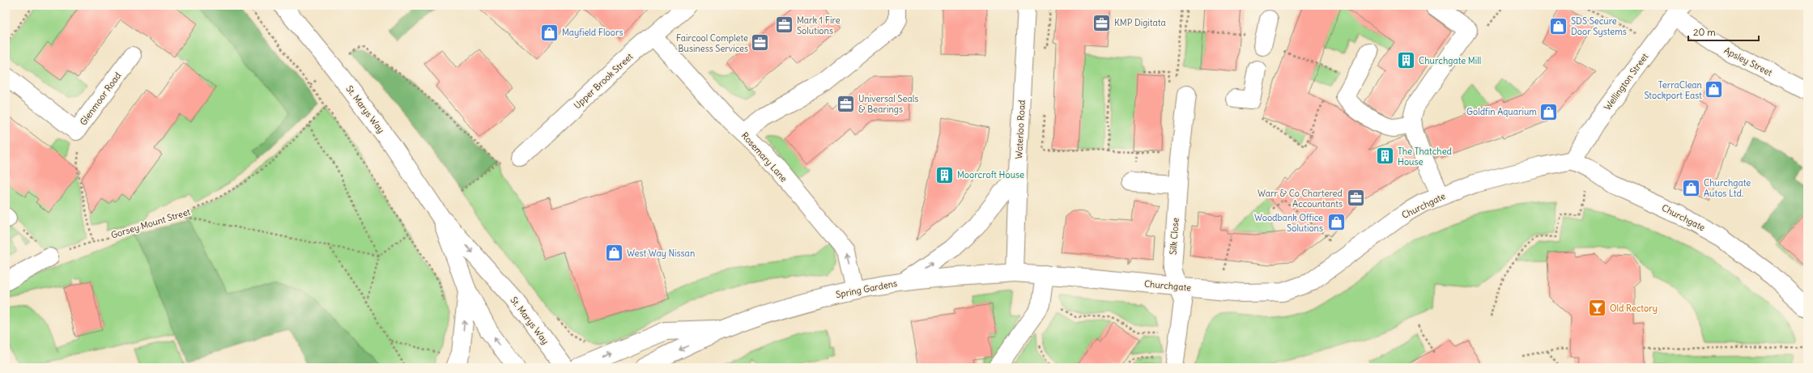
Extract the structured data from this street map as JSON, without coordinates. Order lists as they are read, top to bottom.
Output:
{
  "streets": {
    "street": [
      "Apsley Street",
      "Upper Brook Street",
      "Wellington Street",
      "Glenmoor Road",
      "St. Marys Way",
      "Waterloo Road",
      "Rosemary Lane",
      "Churchgate",
      "Silk Close",
      "Spring Gardens"
    ],
    "path": ["Gorsey Mount Street"]
  },
  "crossings": [
    ["Apsley Street", "Wellington Street"],
    ["Upper Brook Street", "Rosemary Lane"],
    ["Wellington Street", "Churchgate"],
    ["Waterloo Road", "Churchgate"],
    ["Waterloo Road", "Spring Gardens"],
    ["Rosemary Lane", "Spring Gardens"],
    ["Churchgate", "Silk Close"],
    ["Churchgate", "Spring Gardens"]
  ],
  "one_way": ["Rosemary Lane"],
  "places": {
    "office": [
      "KMP Digitata",
      "Mark 1 Fire Solutions",
      "Faircool Complete Business Services",
      "Universal Seals & Bearings",
      "Warr & Co Chartered Accountants"
    ],
    "shop": [
      "SDS Secure Door Systems",
      "Mayfield Floors",
      "TerraClean Stockport East",
      "Goldfin Aquarium",
      "Churchgate Autos Ltd.",
      "Woodbank Office Solutions",
      "West Way Nissan"
    ],
    "building": ["Churchgate Mill", "The Thatched House", "Moorcroft House"],
    "bar": ["Old Rectory"]
  },
  "scale_bar": "20 m"
}
